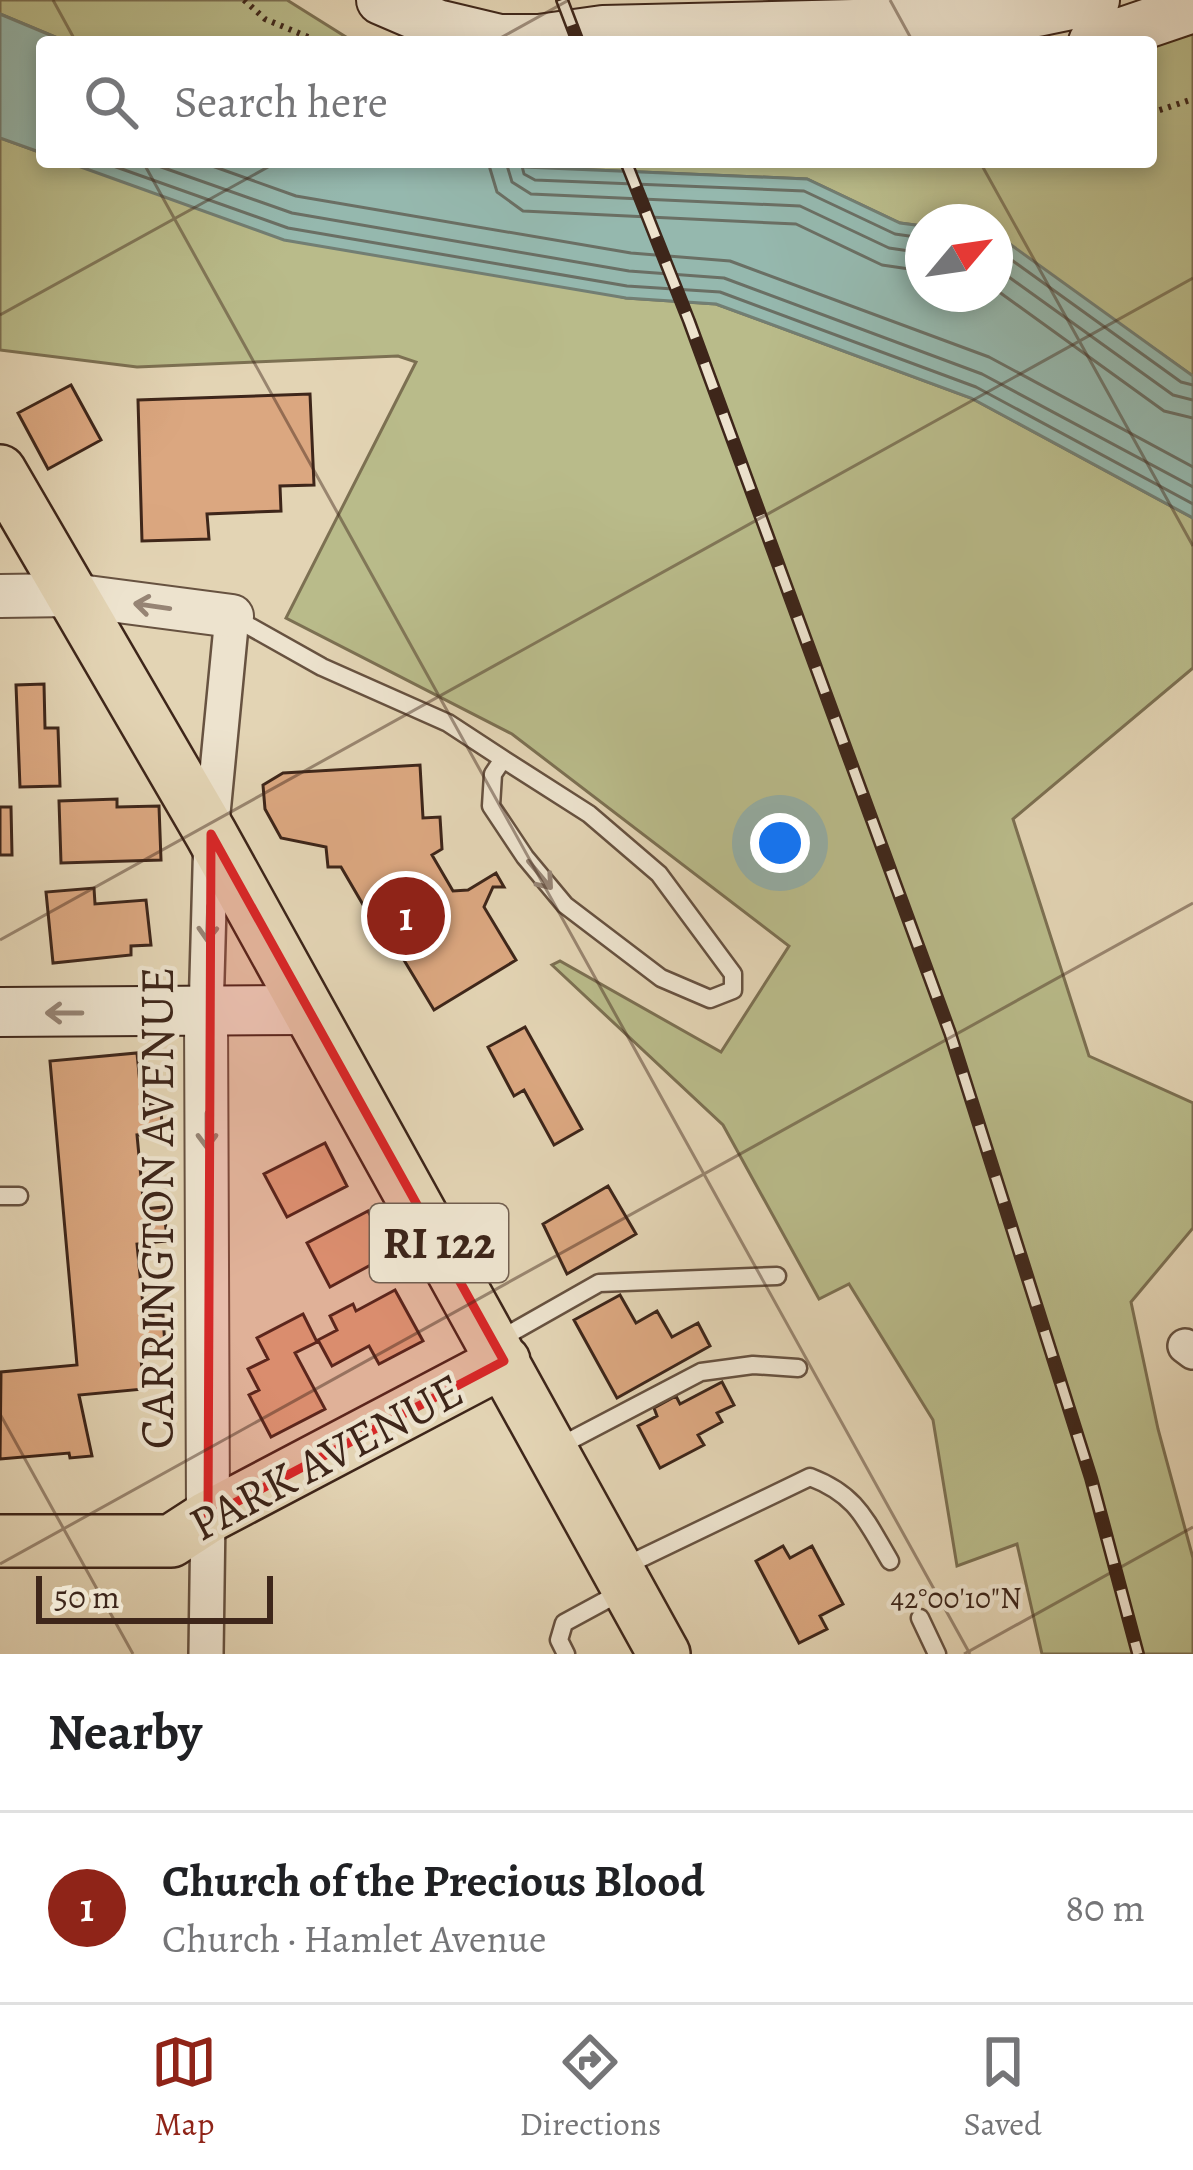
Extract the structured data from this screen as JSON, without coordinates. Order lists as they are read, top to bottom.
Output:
{
  "streets": {
    "main road": ["RI 122", "PARK AVENUE"],
    "street": ["CARRINGTON AVENUE"]
  },
  "crossings": [
    ["CARRINGTON AVENUE", "RI 122"],
    ["CARRINGTON AVENUE", "PARK AVENUE"],
    ["RI 122", "PARK AVENUE"]
  ],
  "one_way": ["CARRINGTON AVENUE"],
  "scale_bar": "50 m",
  "north": "top right",
  "page": {
    "search": "Search here",
    "pins": "1",
    "scale": "50 m",
    "heading": "Nearby",
    "list": [
      {
        "mark": "1",
        "name": "Church of the Precious Blood",
        "note": "Church · Hamlet Avenue",
        "value": "80 m"
      }
    ],
    "nav": ["Map", "Directions", "Saved"]
  },
  "coordinates": ["42°00'10\"N"]
}
